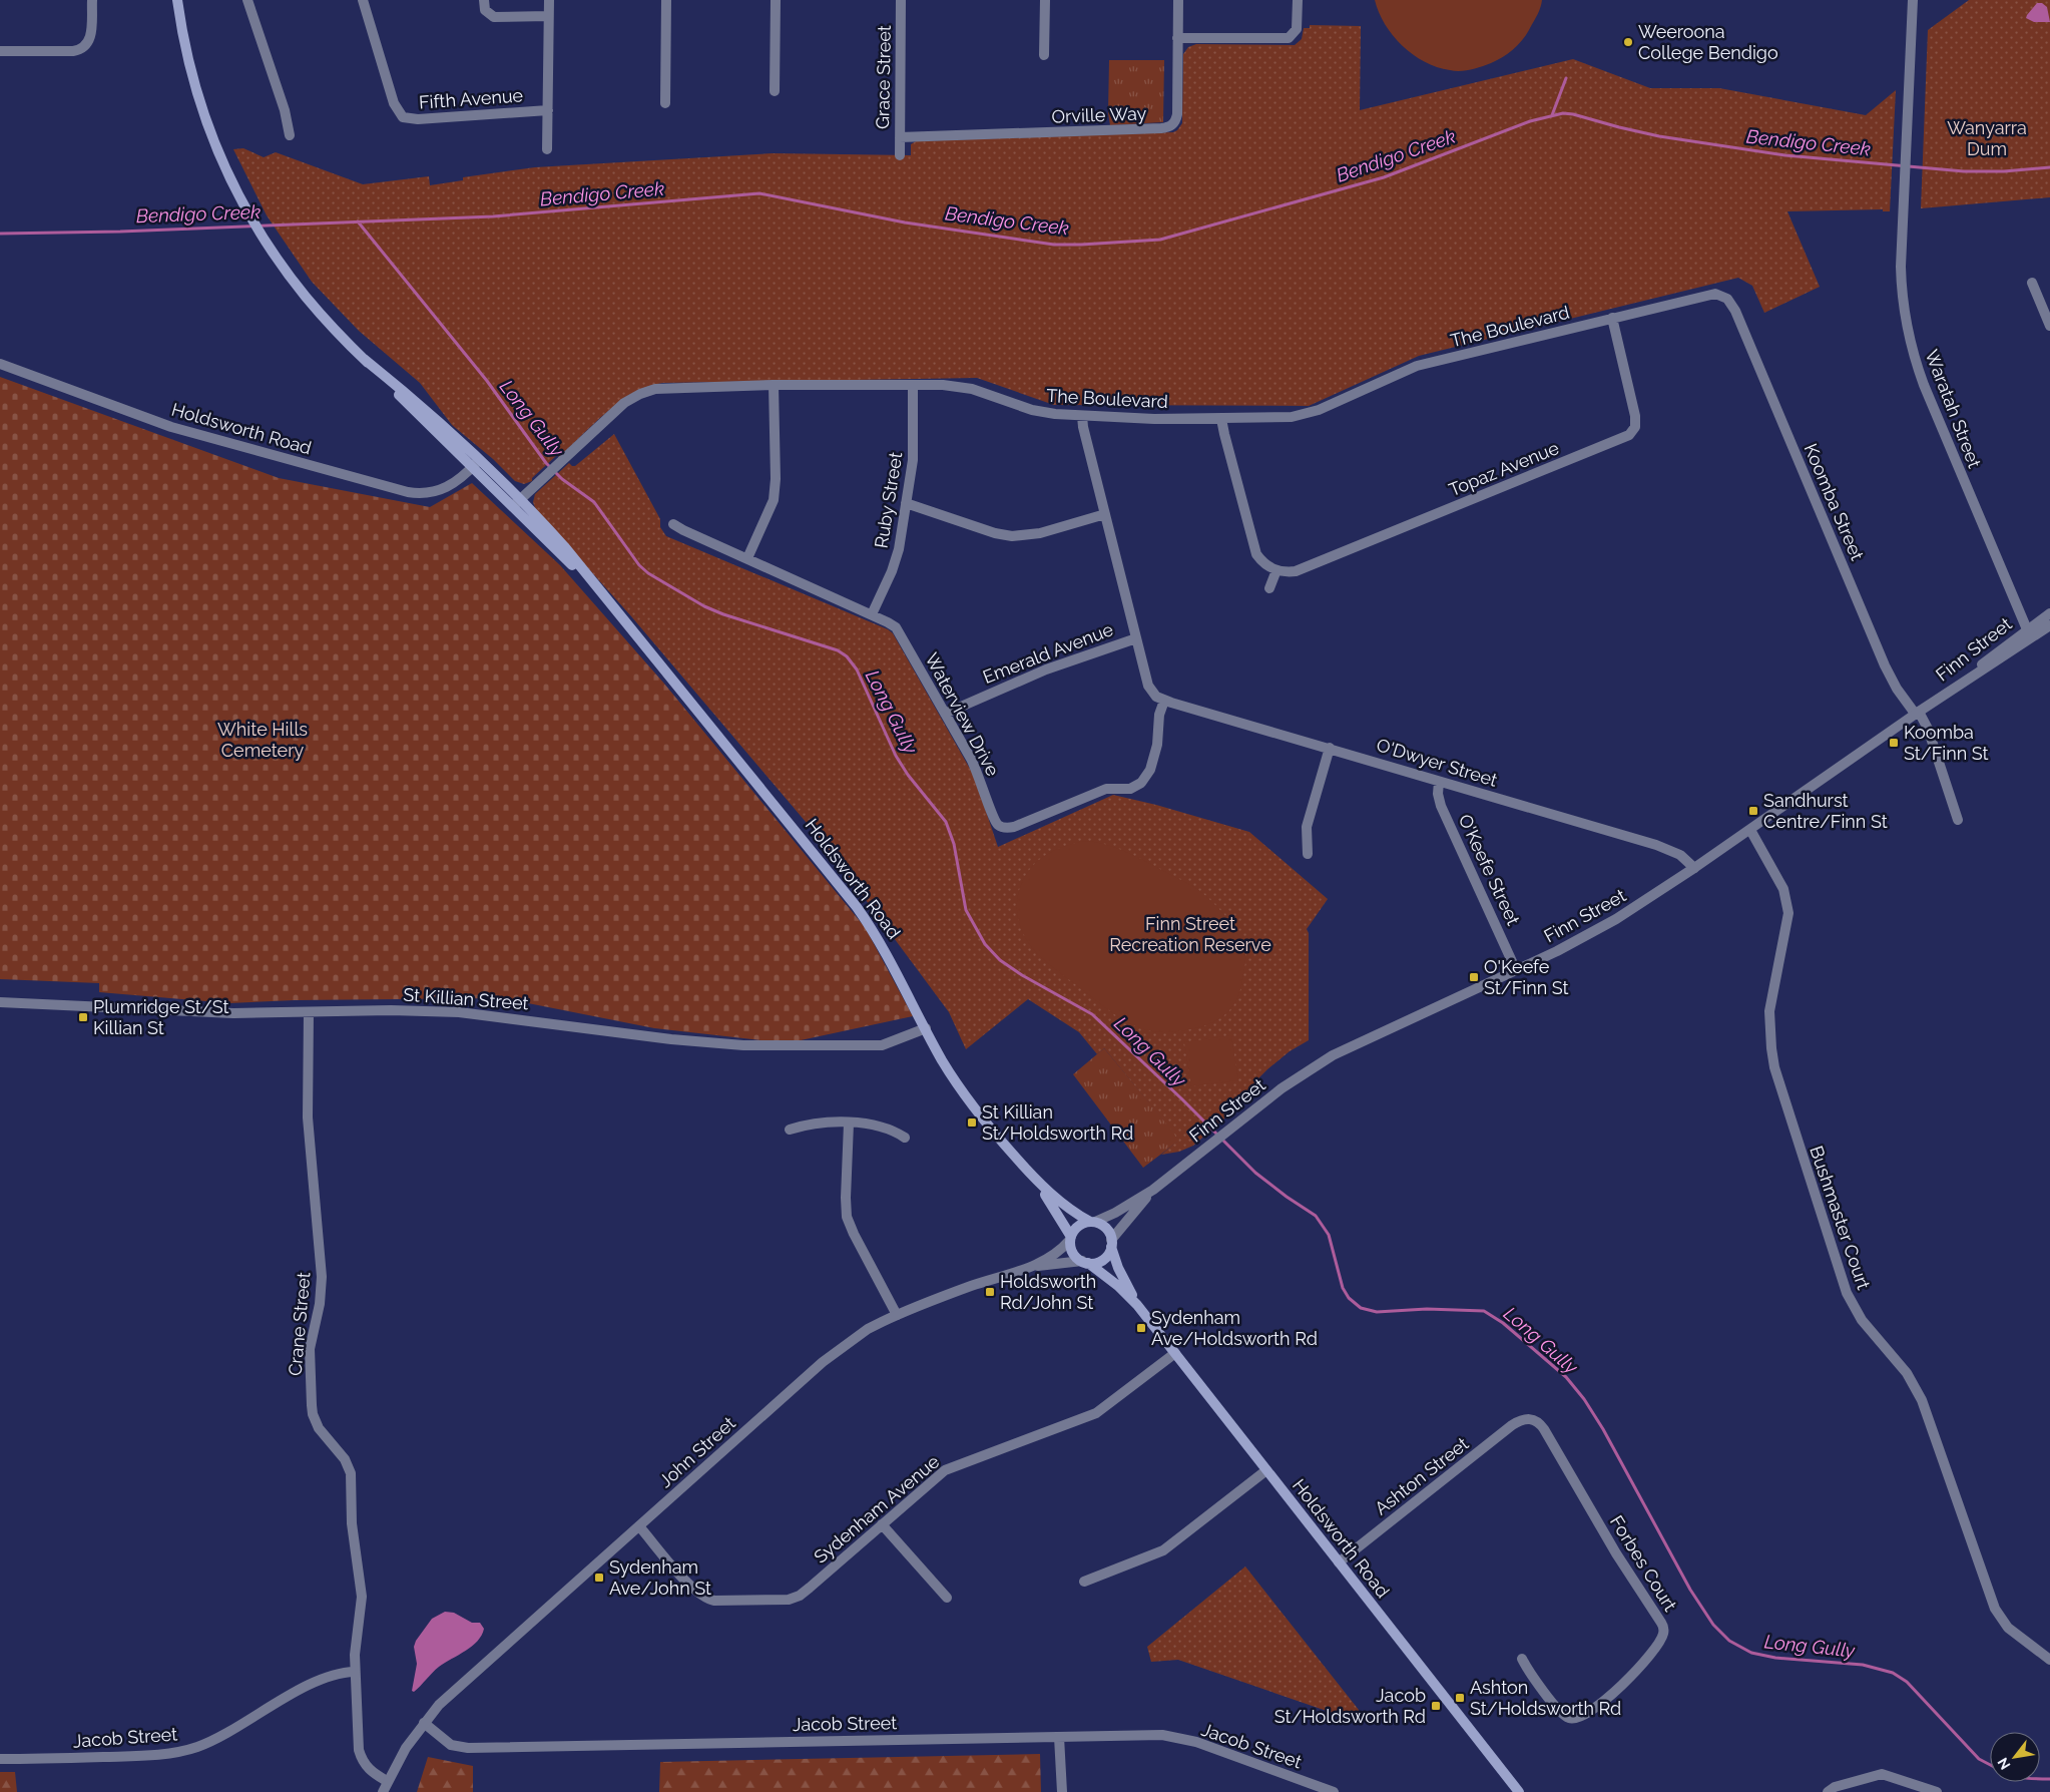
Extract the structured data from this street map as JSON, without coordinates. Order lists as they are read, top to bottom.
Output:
{
  "streets": {
    "main road": ["Holdsworth Road"],
    "street": [
      "Grace Street",
      "Fifth Avenue",
      "Orville Way",
      "The Boulevard",
      "Waratah Street",
      "Topaz Avenue",
      "Ruby Street",
      "Koomba Street",
      "Finn Street",
      "Emerald Avenue",
      "Waterview Drive",
      "O'Dwyer Street",
      "O'Keefe Street",
      "St Killian Street",
      "Bushmaster Court",
      "Crane Street",
      "John Street",
      "Ashton Street",
      "Sydenham Avenue",
      "Forbes Court",
      "Jacob Street"
    ]
  },
  "crossings": [
    ["Grace Street", "Orville Way"],
    ["The Boulevard", "Holdsworth Road"],
    ["The Boulevard", "Topaz Avenue"],
    ["The Boulevard", "Ruby Street"],
    ["The Boulevard", "Koomba Street"],
    ["Waratah Street", "Finn Street"],
    ["Holdsworth Road", "Finn Street"],
    ["Holdsworth Road", "St Killian Street"],
    ["Holdsworth Road", "John Street"],
    ["Holdsworth Road", "Ashton Street"],
    ["Holdsworth Road", "Sydenham Avenue"],
    ["Ruby Street", "Waterview Drive"],
    ["Koomba Street", "Finn Street"],
    ["Finn Street", "O'Dwyer Street"],
    ["Finn Street", "O'Keefe Street"],
    ["Finn Street", "Bushmaster Court"],
    ["Finn Street", "John Street"],
    ["Emerald Avenue", "Waterview Drive"],
    ["Waterview Drive", "O'Dwyer Street"],
    ["O'Dwyer Street", "O'Keefe Street"],
    ["St Killian Street", "Crane Street"],
    ["Crane Street", "Jacob Street"],
    ["John Street", "Sydenham Avenue"],
    ["John Street", "Jacob Street"],
    ["Ashton Street", "Forbes Court"]
  ],
  "water": ["Bendigo Creek", "Long Gully"],
  "parks": ["Wanyarra Dum", "White Hills Cemetery", "Finn Street Recreation Reserve"],
  "places": {
    "other": ["Weeroona College Bendigo"],
    "transit": [
      "Koomba St/Finn St",
      "Sandhurst Centre/Finn St",
      "O'Keefe St/Finn St",
      "Plumridge St/St Killian St",
      "St Killian St/Holdsworth Rd",
      "Holdsworth Rd/John St",
      "Sydenham Ave/Holdsworth Rd",
      "Sydenham Ave/John St",
      "Ashton St/Holdsworth Rd",
      "Jacob St/Holdsworth Rd"
    ]
  },
  "north": "bottom left"
}
